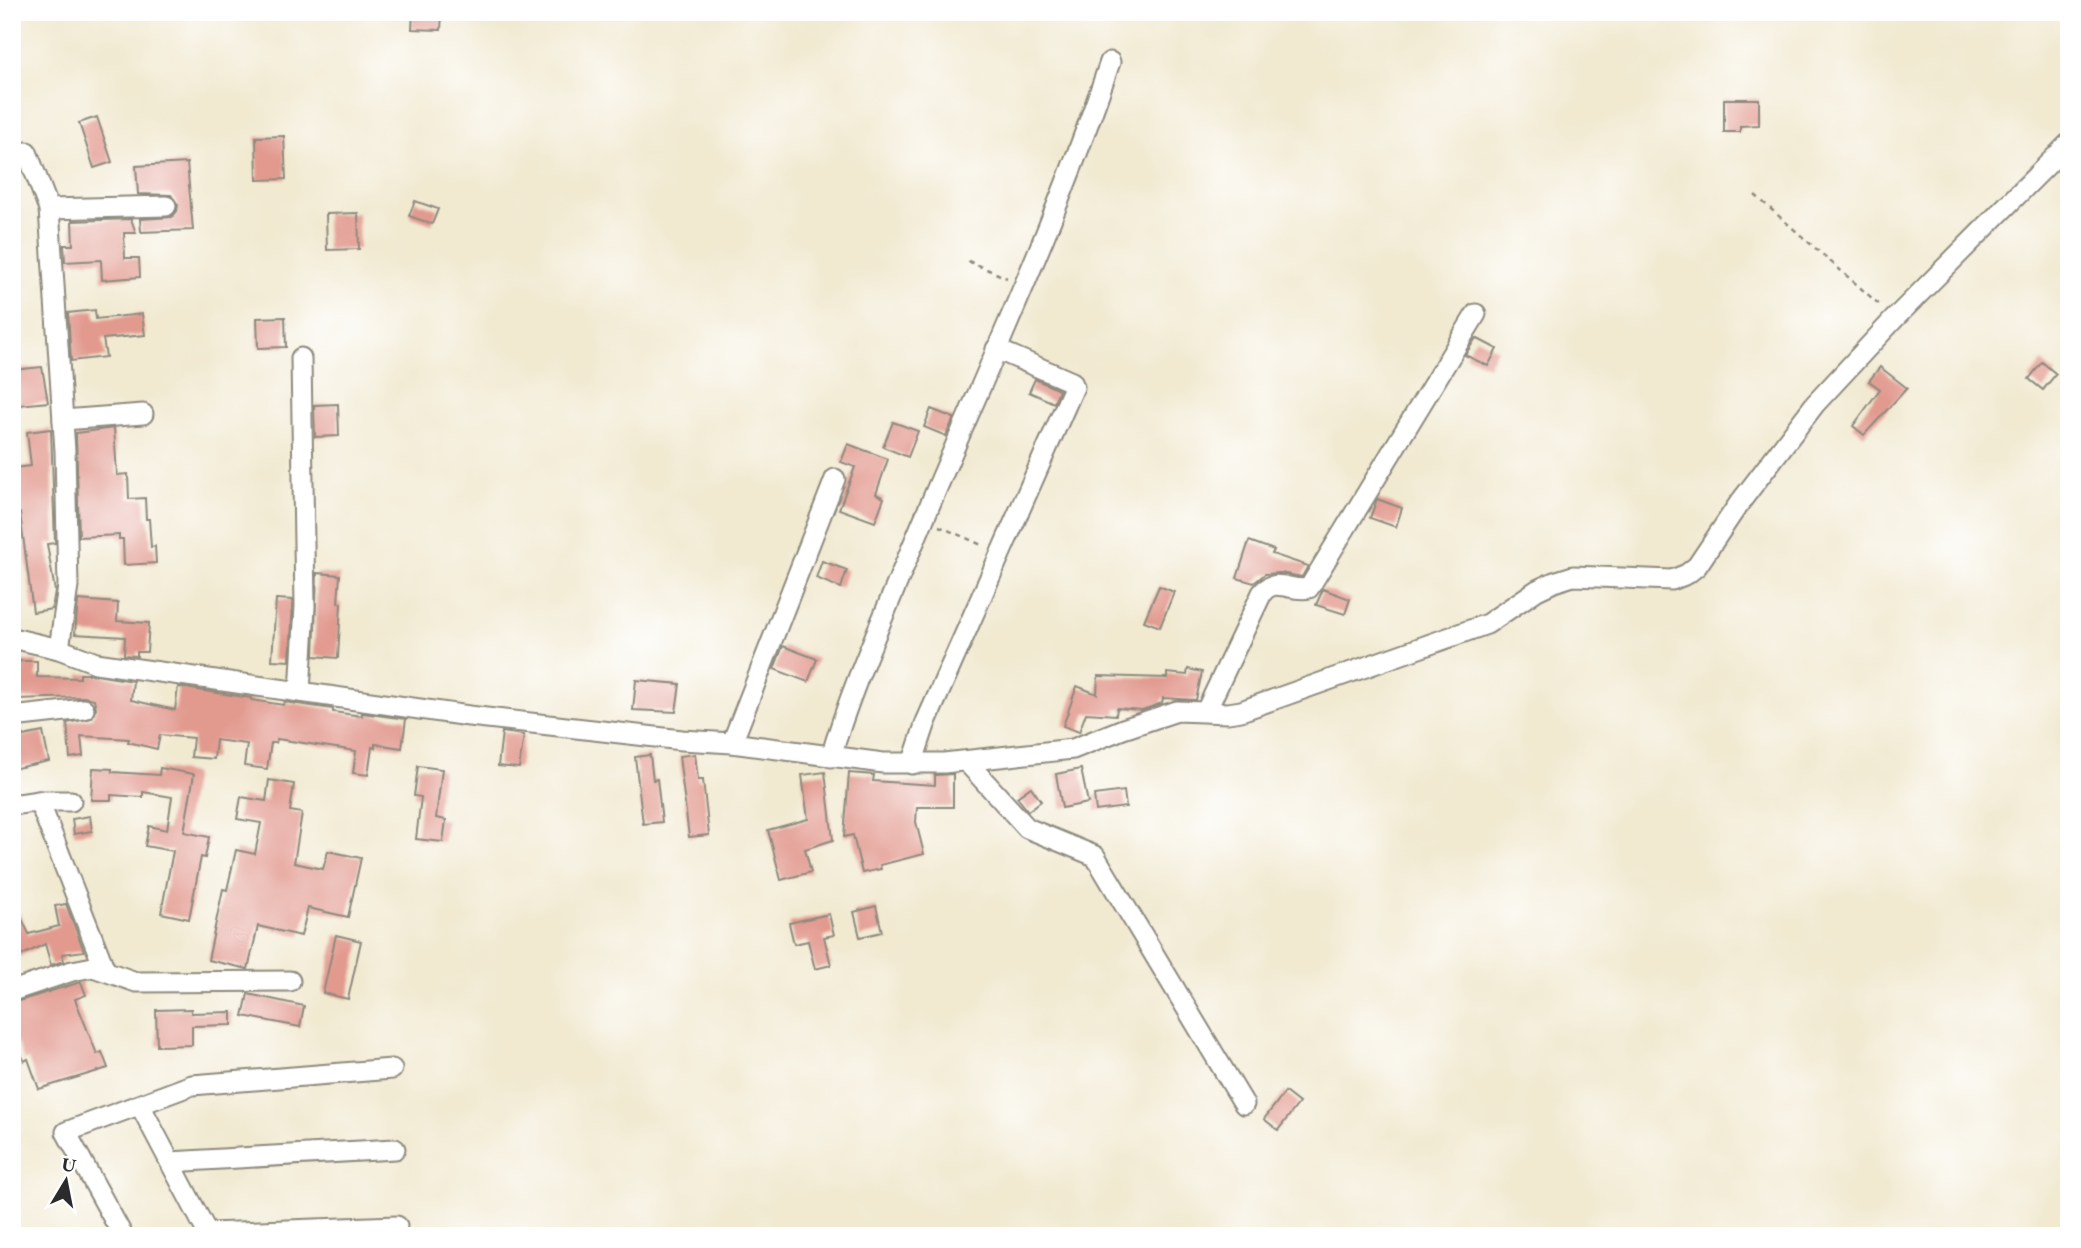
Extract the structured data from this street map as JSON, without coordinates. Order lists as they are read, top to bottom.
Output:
{
  "north": "top"
}
